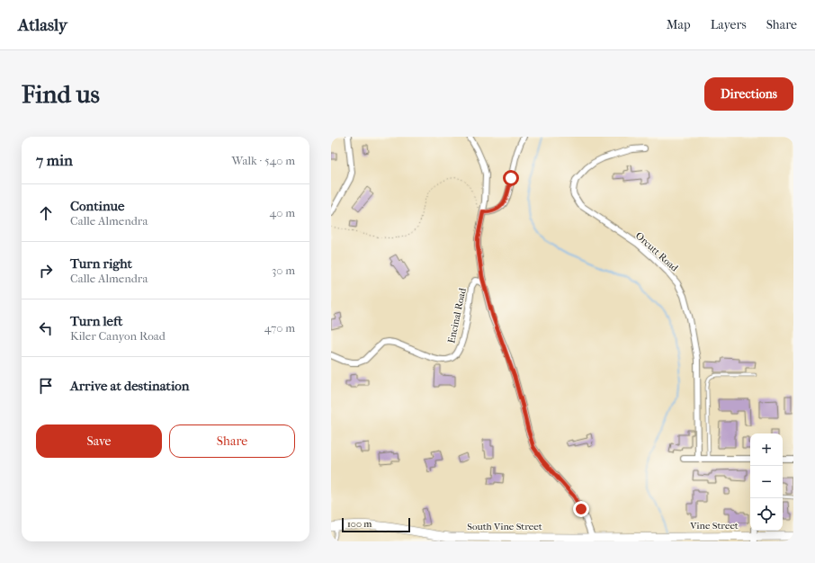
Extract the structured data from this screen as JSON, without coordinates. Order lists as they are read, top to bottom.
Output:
{
  "streets": {
    "street": [
      "Orcutt Road",
      "Encinal Road",
      "Vine Street",
      "South Vine Street"
    ]
  },
  "crossings": [
    ["Vine Street", "South Vine Street"]
  ],
  "scale_bar": "100 m",
  "page": {
    "header": "Atlasly",
    "nav": ["Map", "Layers", "Share"],
    "buttons": [
      "Directions",
      ["Save", "Share"]
    ],
    "title": "Find us",
    "heading": ["7 min", "Walk · 540 m"],
    "list": [
      ["Continue", "Calle Almendra", "40 m"],
      ["Turn right", "Calle Almendra", "30 m"],
      ["Turn left", "Kiler Canyon Road", "470 m"],
      "Arrive at destination"
    ],
    "map_buttons": ["+", "−"],
    "scale": "100 m"
  }
}
